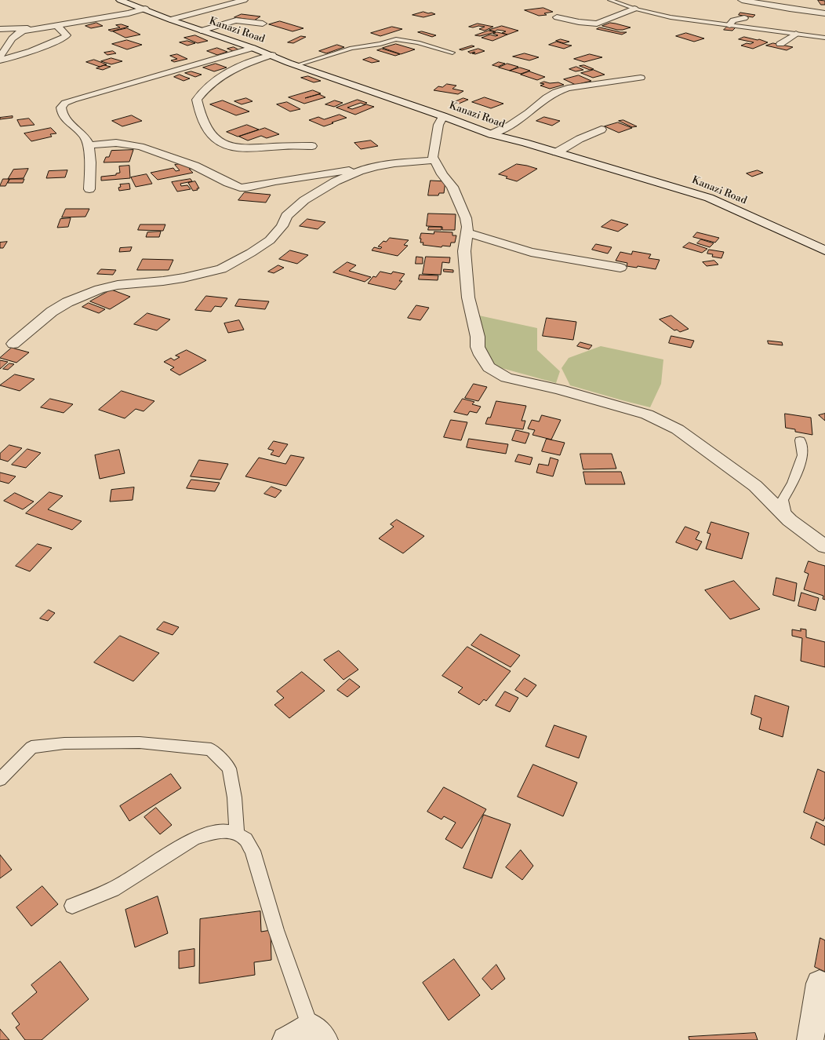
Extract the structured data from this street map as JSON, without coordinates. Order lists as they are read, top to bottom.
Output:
{
  "streets": {
    "street": ["Kanazi Road"]
  }
}
